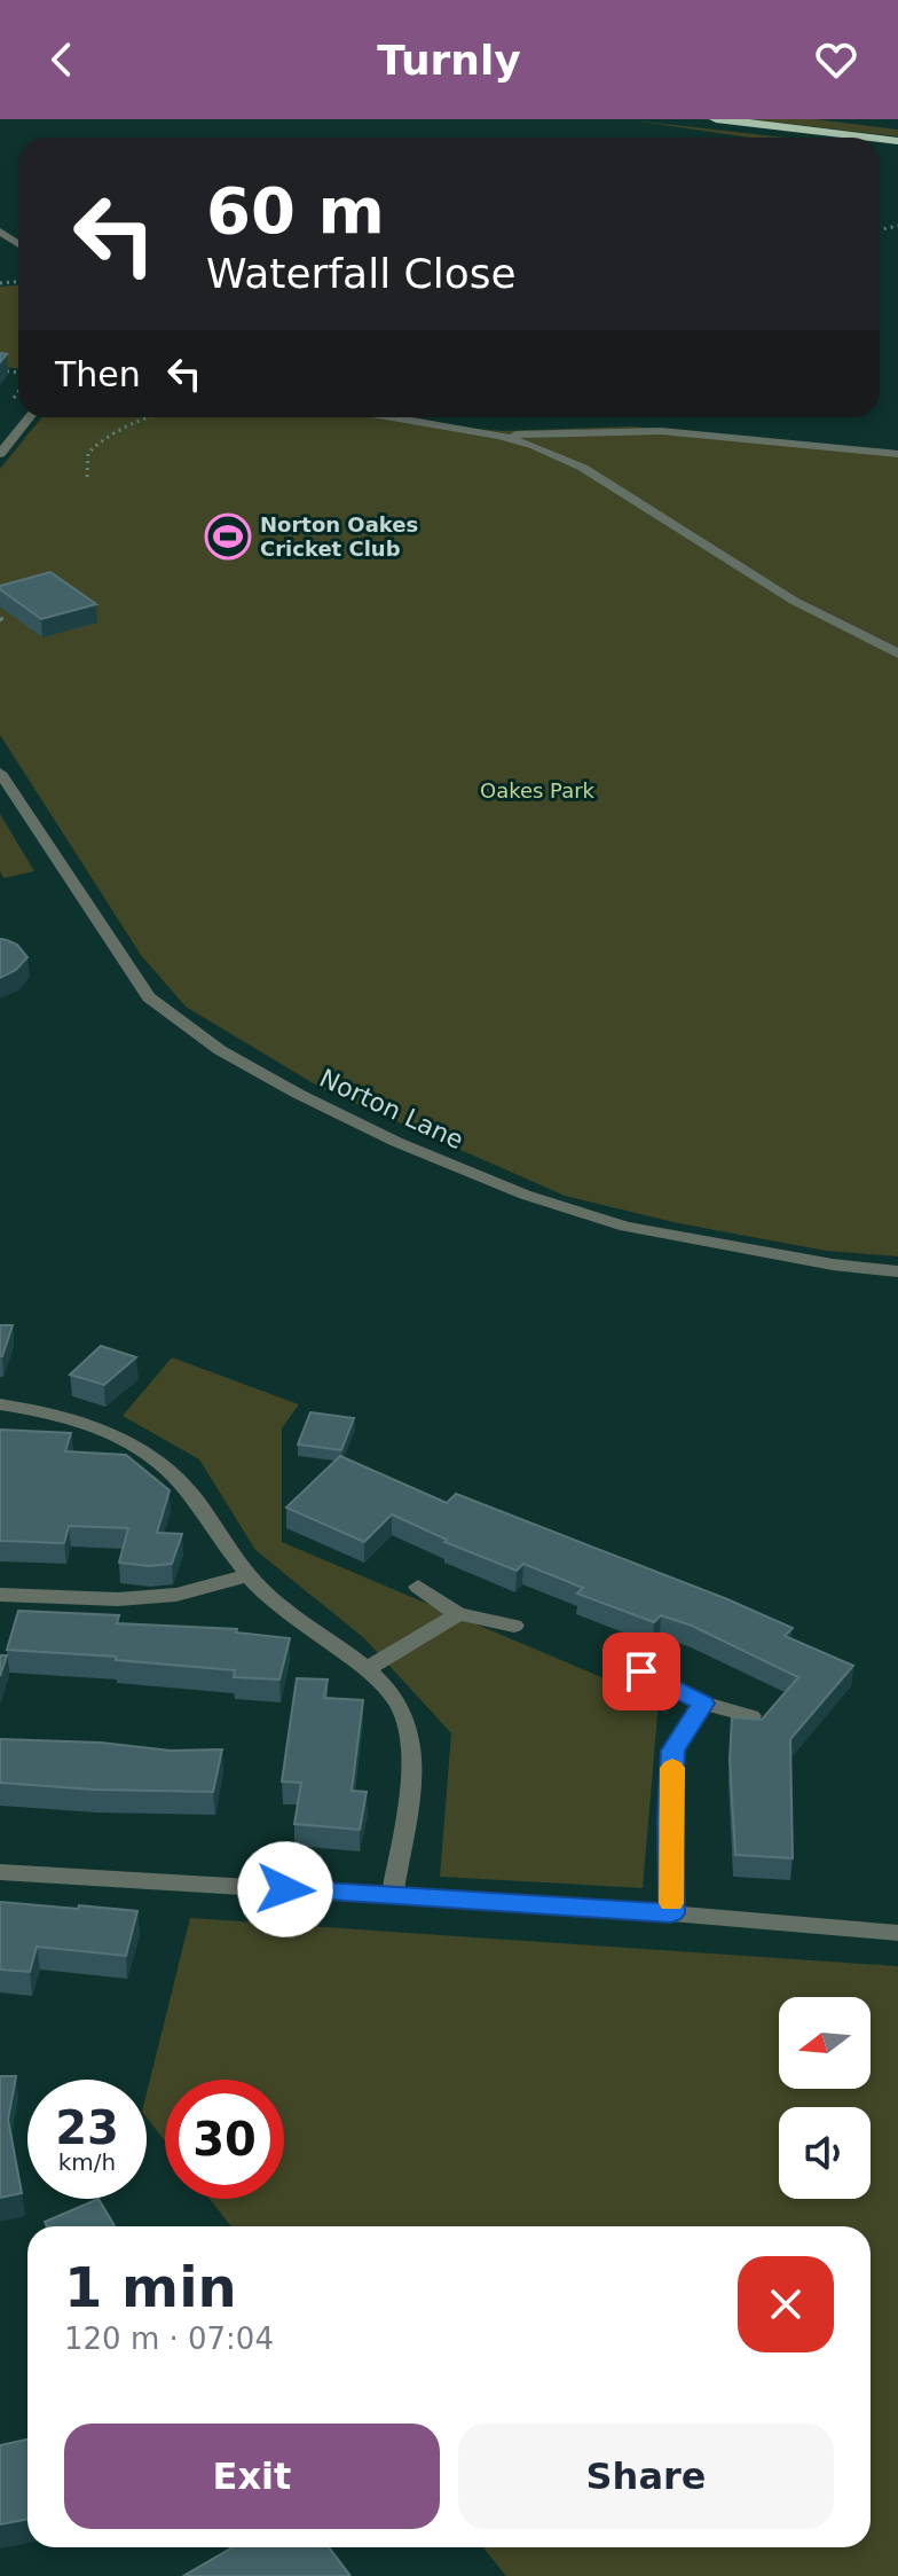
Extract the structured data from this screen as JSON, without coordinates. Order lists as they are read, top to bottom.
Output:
{
  "streets": {
    "street": ["Norton Lane"]
  },
  "parks": ["Oakes Park"],
  "places": {
    "sports": ["Norton Oakes Cricket Club"]
  },
  "north": "left",
  "page": {
    "header": "Turnly",
    "turn": ["60 m", "Waterfall Close"],
    "then": "Then",
    "speed": "23 km/h",
    "limit": "30",
    "heading": ["1 min", "120 m · 07:04"],
    "buttons": ["Exit", "Share"]
  }
}
